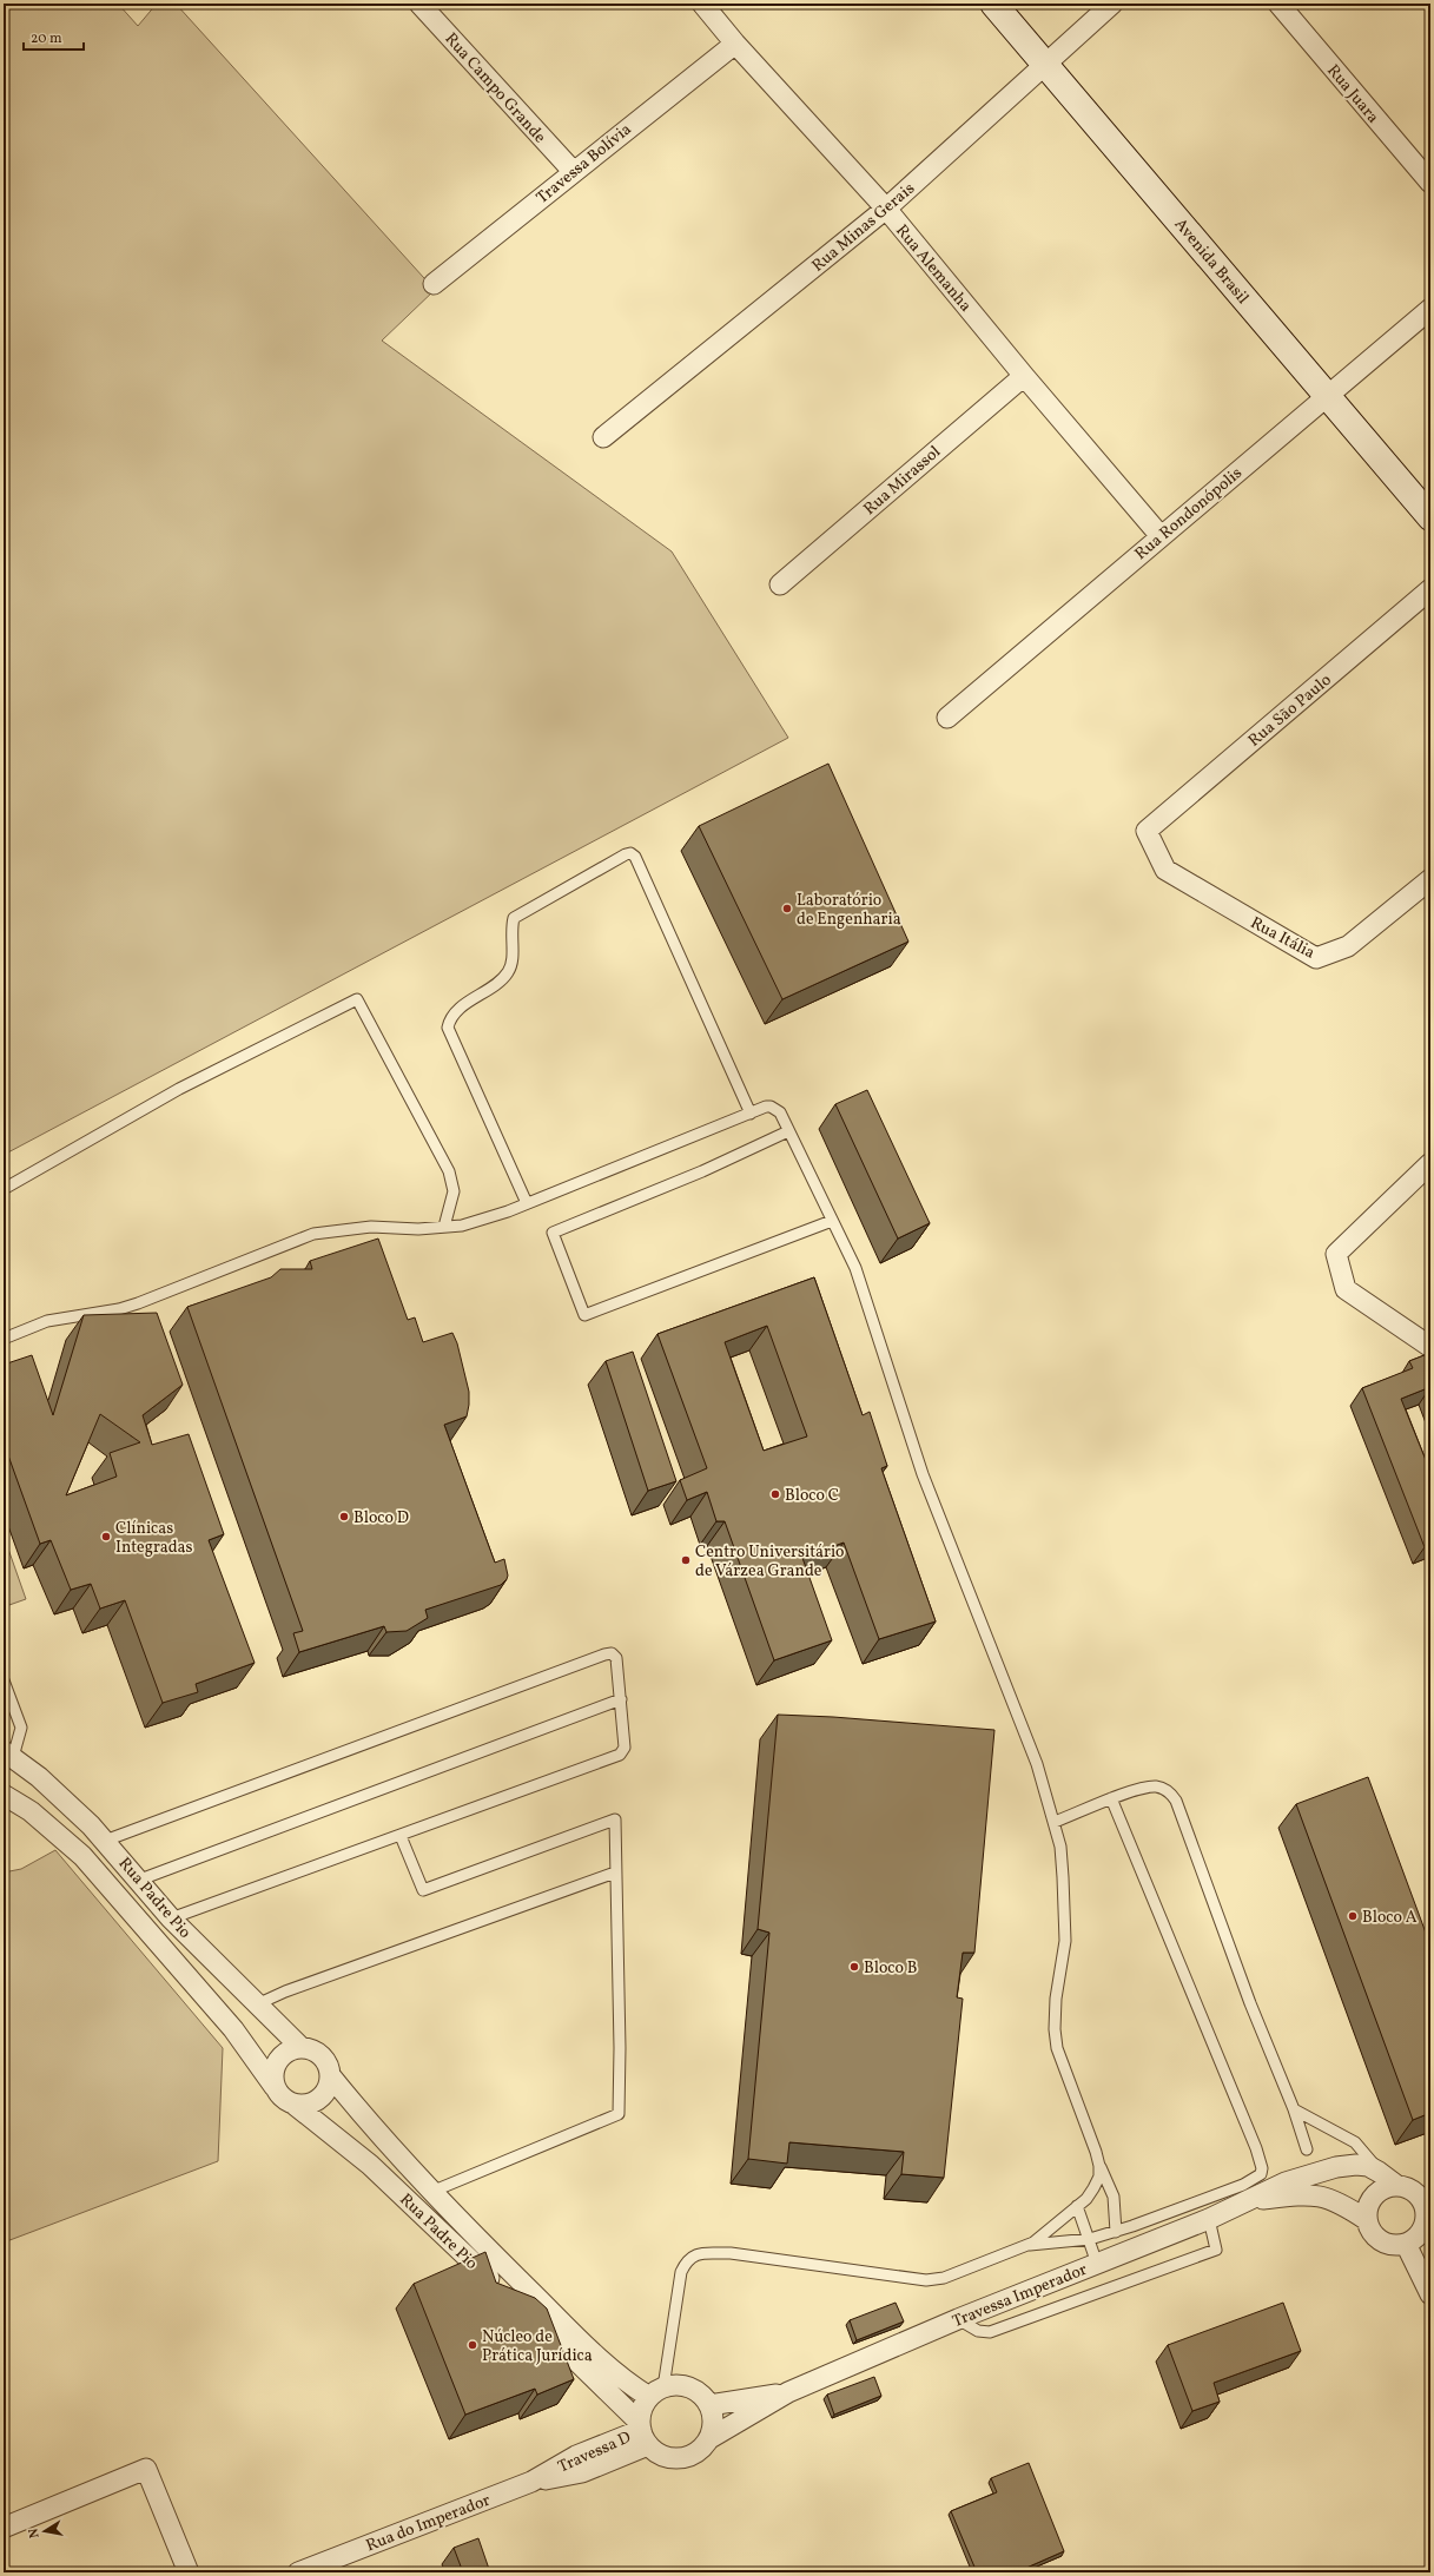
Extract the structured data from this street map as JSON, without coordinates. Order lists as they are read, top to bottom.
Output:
{
  "streets": {
    "street": [
      "Rua Campo Grande",
      "Rua Juara",
      "Travessa Bolívia",
      "Rua Minas Gerais",
      "Avenida Brasil",
      "Rua Alemanha",
      "Rua Mirassol",
      "Rua Rondonópolis",
      "Rua São Paulo",
      "Rua Itália",
      "Rua Padre Pio",
      "Travessa Imperador",
      "Travessa D",
      "Rua do Imperador"
    ]
  },
  "crossings": [
    ["Rua Campo Grande", "Travessa Bolívia"],
    ["Travessa Bolívia", "Rua Alemanha"],
    ["Rua Minas Gerais", "Avenida Brasil"],
    ["Rua Minas Gerais", "Rua Alemanha"],
    ["Avenida Brasil", "Rua Rondonópolis"],
    ["Rua Alemanha", "Rua Mirassol"],
    ["Rua Alemanha", "Rua Rondonópolis"],
    ["Rua São Paulo", "Rua Itália"],
    ["Rua Padre Pio", "Travessa Imperador"],
    ["Rua Padre Pio", "Travessa D"],
    ["Travessa Imperador", "Travessa D"],
    ["Travessa D", "Rua do Imperador"]
  ],
  "places": [
    "Laboratório de Engenharia",
    "Bloco C",
    "Bloco D",
    "Clínicas Integradas",
    "Centro Universitário de Várzea Grande",
    "Bloco A",
    "Bloco B",
    "Núcleo de Prática Jurídica"
  ],
  "scale_bar": "20 m",
  "north": "left"
}
